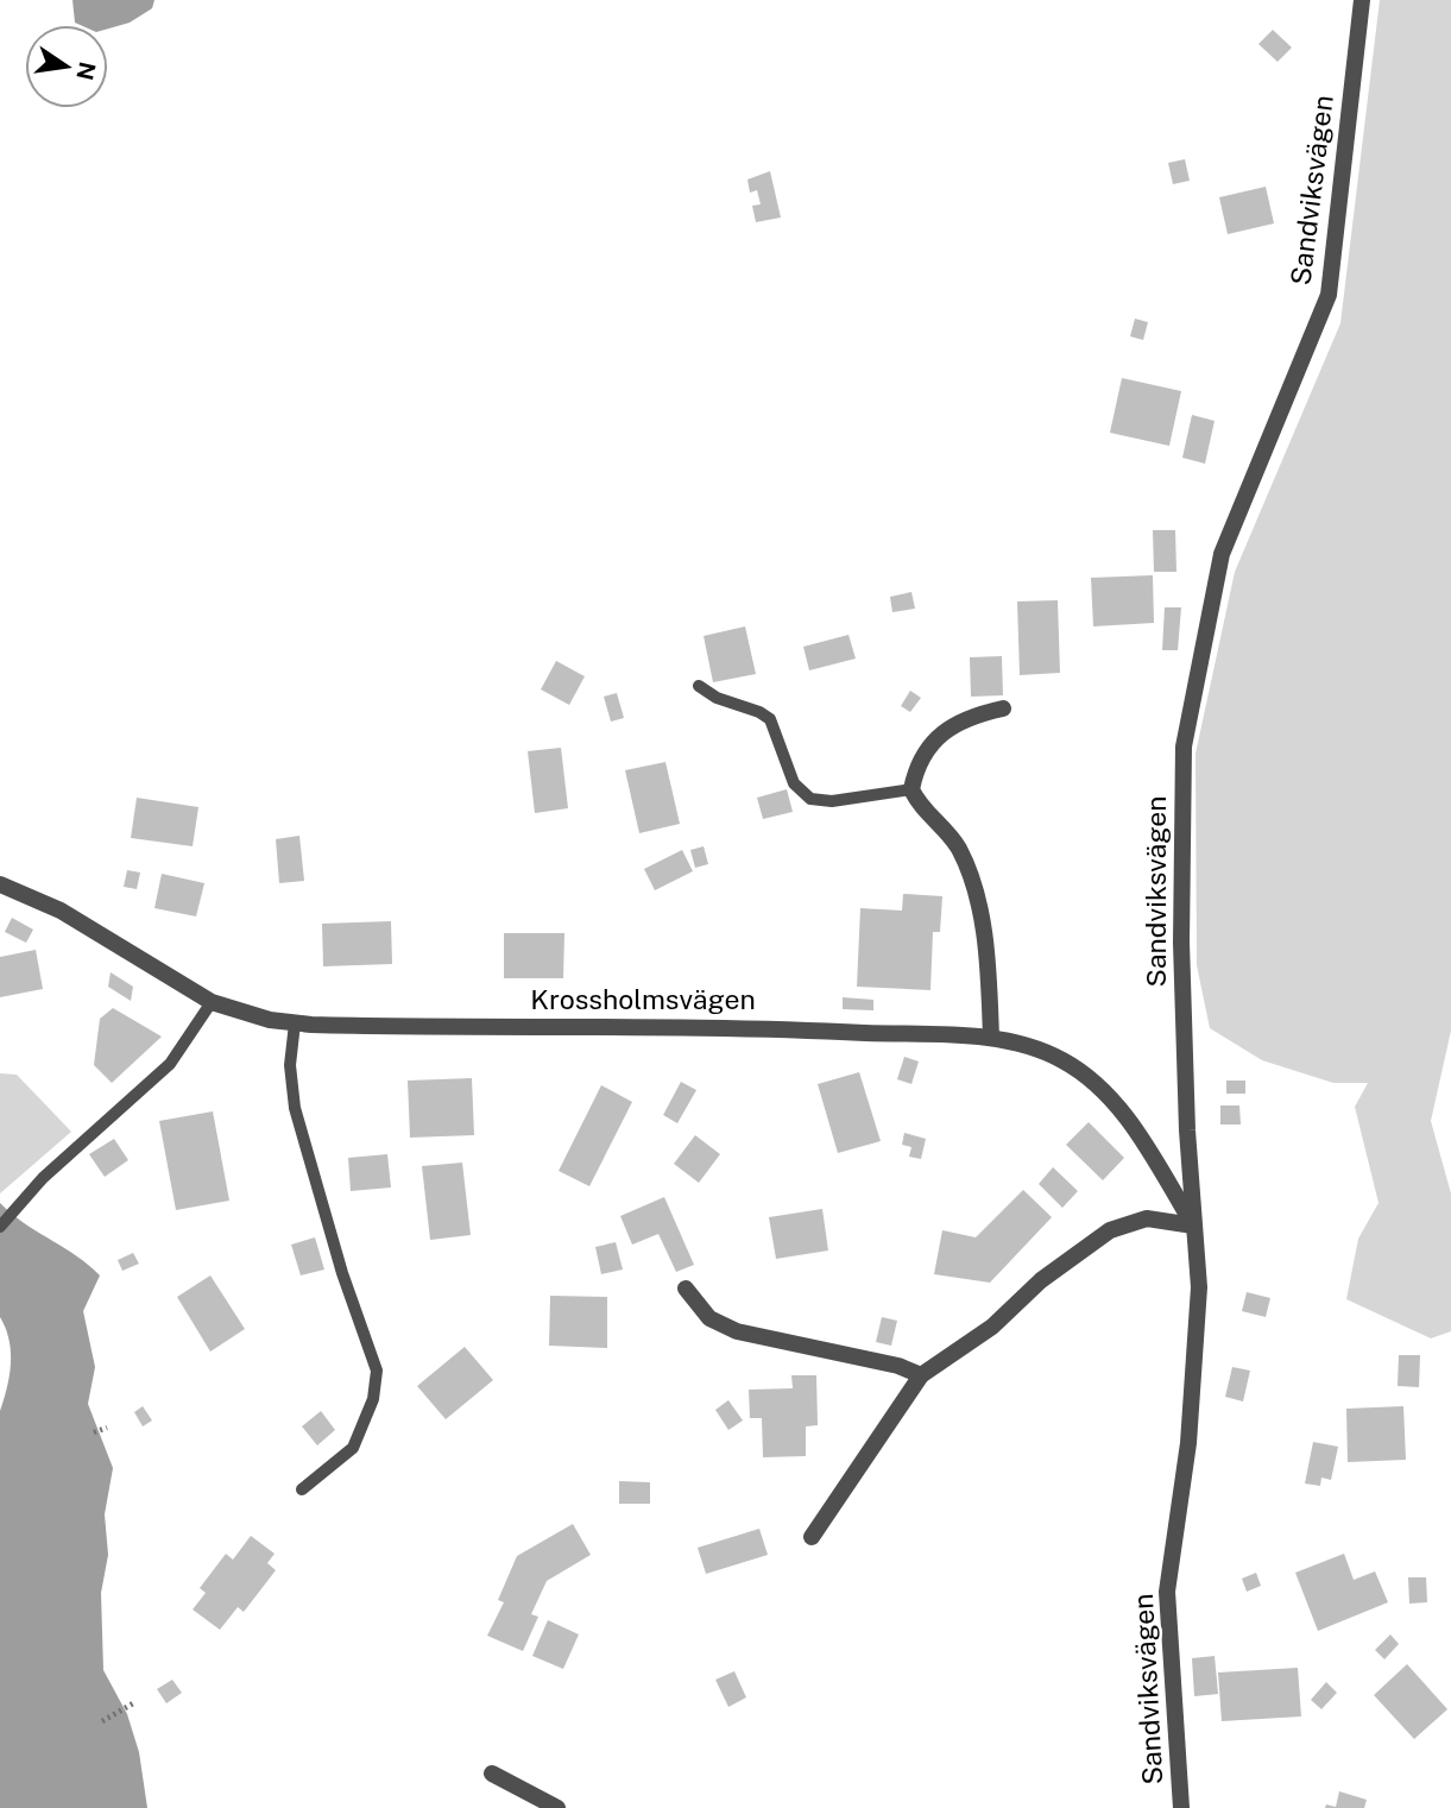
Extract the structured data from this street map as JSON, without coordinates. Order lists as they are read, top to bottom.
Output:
{
  "streets": {
    "street": ["Sandviksvägen", "Krossholmsvägen"]
  },
  "crossings": [
    ["Sandviksvägen", "Krossholmsvägen"]
  ],
  "north": "right"
}
